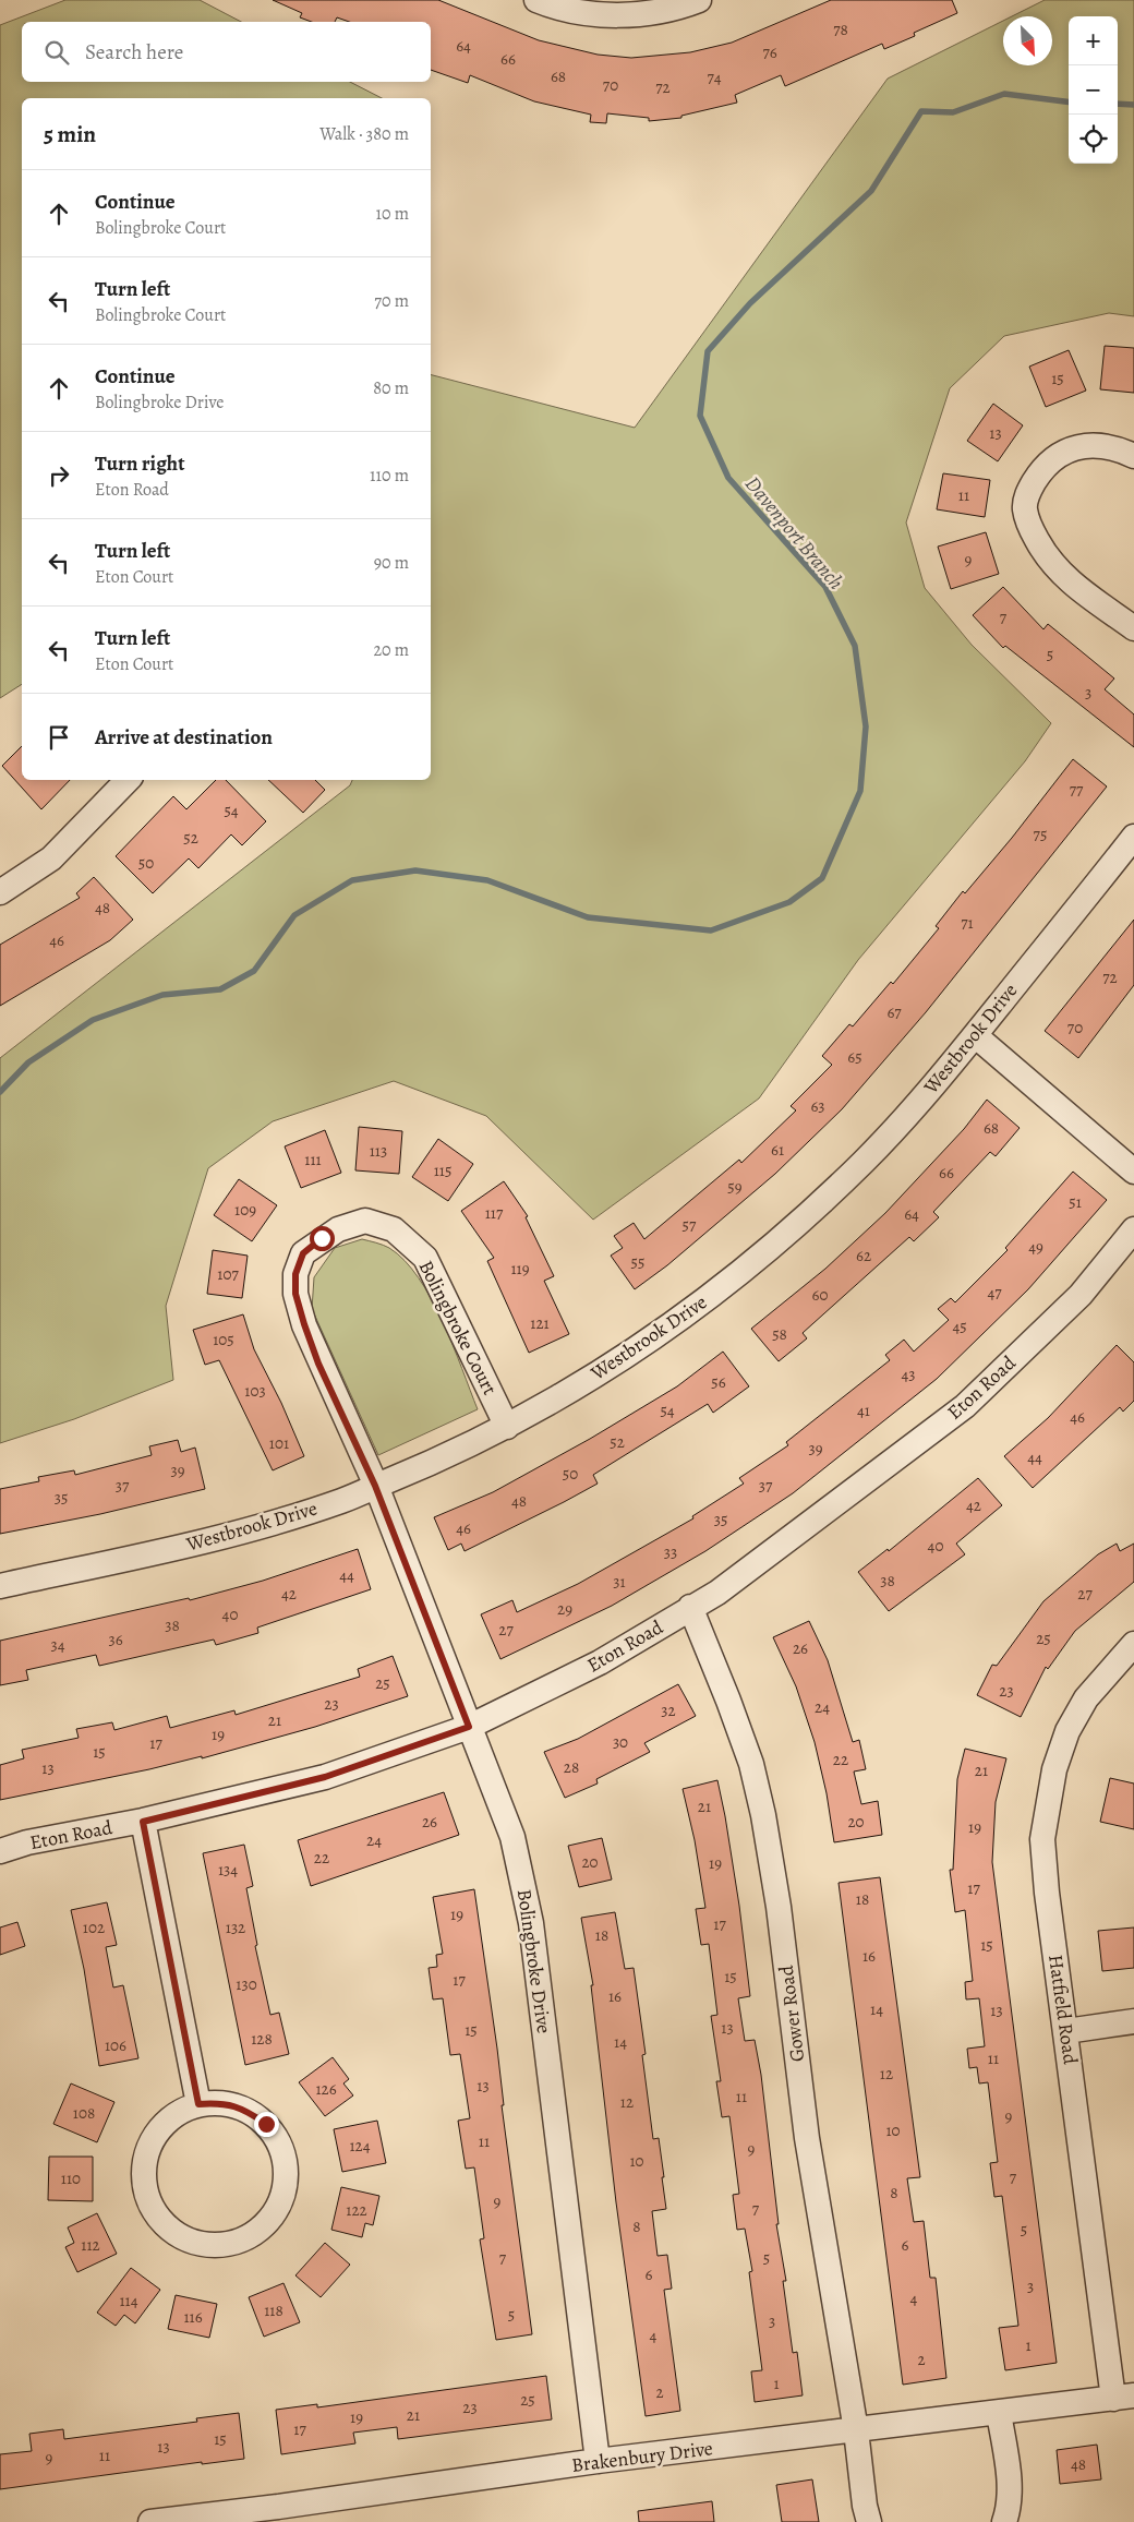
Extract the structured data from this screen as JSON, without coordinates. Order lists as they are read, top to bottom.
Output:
{
  "streets": {
    "street": [
      "Westbrook Drive",
      "Bolingbroke Court",
      "Eton Road",
      "Bolingbroke Drive",
      "Hatfield Road",
      "Gower Road",
      "Brakenbury Drive"
    ]
  },
  "crossings": [
    ["Westbrook Drive", "Bolingbroke Court"],
    ["Westbrook Drive", "Bolingbroke Drive"],
    ["Bolingbroke Court", "Bolingbroke Drive"],
    ["Eton Road", "Bolingbroke Drive"],
    ["Eton Road", "Gower Road"],
    ["Bolingbroke Drive", "Brakenbury Drive"],
    ["Hatfield Road", "Brakenbury Drive"],
    ["Gower Road", "Brakenbury Drive"]
  ],
  "water": ["Davenport Branch"],
  "house_numbers": [
    "78",
    "64",
    "76",
    "66",
    "68",
    "74",
    "70",
    "72",
    "15",
    "13",
    "11",
    "9",
    "7",
    "5",
    "3",
    "77",
    "54",
    "75",
    "52",
    "50",
    "48",
    "71",
    "46",
    "72",
    "67",
    "70",
    "65",
    "63",
    "68",
    "61",
    "113",
    "111",
    "115",
    "66",
    "59",
    "51",
    "109",
    "117",
    "64",
    "57",
    "49",
    "62",
    "55",
    "119",
    "107",
    "47",
    "60",
    "121",
    "45",
    "58",
    "105",
    "43",
    "56",
    "103",
    "54",
    "41",
    "46",
    "52",
    "101",
    "39",
    "44",
    "39",
    "50",
    "37",
    "37",
    "35",
    "48",
    "42",
    "35",
    "46",
    "40",
    "33",
    "44",
    "38",
    "31",
    "42",
    "27",
    "29",
    "40",
    "38",
    "27",
    "25",
    "36",
    "34",
    "26",
    "25",
    "23",
    "23",
    "24",
    "32",
    "21",
    "19",
    "30",
    "17",
    "15",
    "22",
    "28",
    "13",
    "21",
    "21",
    "26",
    "20",
    "19",
    "24",
    "22",
    "20",
    "19",
    "134",
    "17",
    "18",
    "19",
    "17",
    "102",
    "132",
    "18",
    "15",
    "16",
    "15",
    "17",
    "130",
    "16",
    "14",
    "13",
    "13",
    "15",
    "128",
    "14",
    "106",
    "11",
    "12",
    "13",
    "126",
    "11",
    "12",
    "108",
    "9",
    "10",
    "11",
    "124",
    "9",
    "10",
    "7",
    "110",
    "8",
    "9",
    "7",
    "122",
    "8",
    "5",
    "112",
    "6",
    "7",
    "5",
    "6",
    "3",
    "4",
    "114",
    "118",
    "5",
    "116",
    "3",
    "4",
    "1",
    "2",
    "1",
    "2",
    "25",
    "23",
    "21",
    "19",
    "17",
    "15",
    "13",
    "11",
    "9",
    "48"
  ],
  "north": "bottom right",
  "page": {
    "map_buttons": ["+", "−"],
    "search": "Search here",
    "heading": ["5 min", "Walk · 380 m"],
    "list": [
      ["Continue", "Bolingbroke Court", "10 m"],
      ["Turn left", "Bolingbroke Court", "70 m"],
      ["Continue", "Bolingbroke Drive", "80 m"],
      ["Turn right", "Eton Road", "110 m"],
      ["Turn left", "Eton Court", "90 m"],
      ["Turn left", "Eton Court", "20 m"],
      "Arrive at destination"
    ]
  }
}
